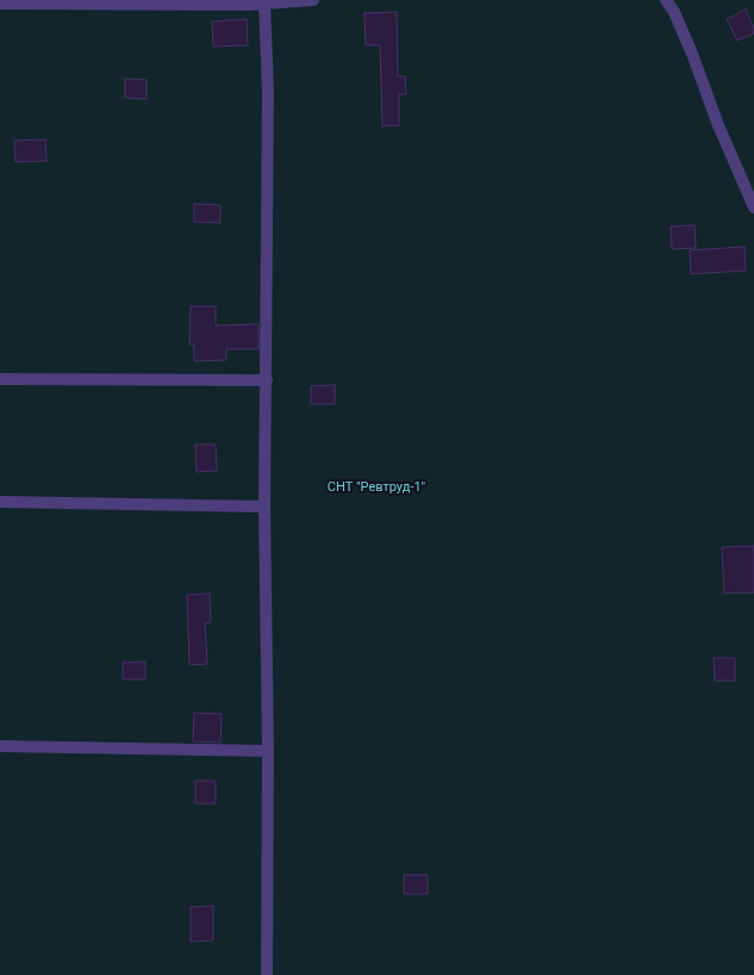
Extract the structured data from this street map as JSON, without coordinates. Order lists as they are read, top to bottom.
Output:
{
  "parks": ["СНТ \"Ревтруд-1\""]
}
